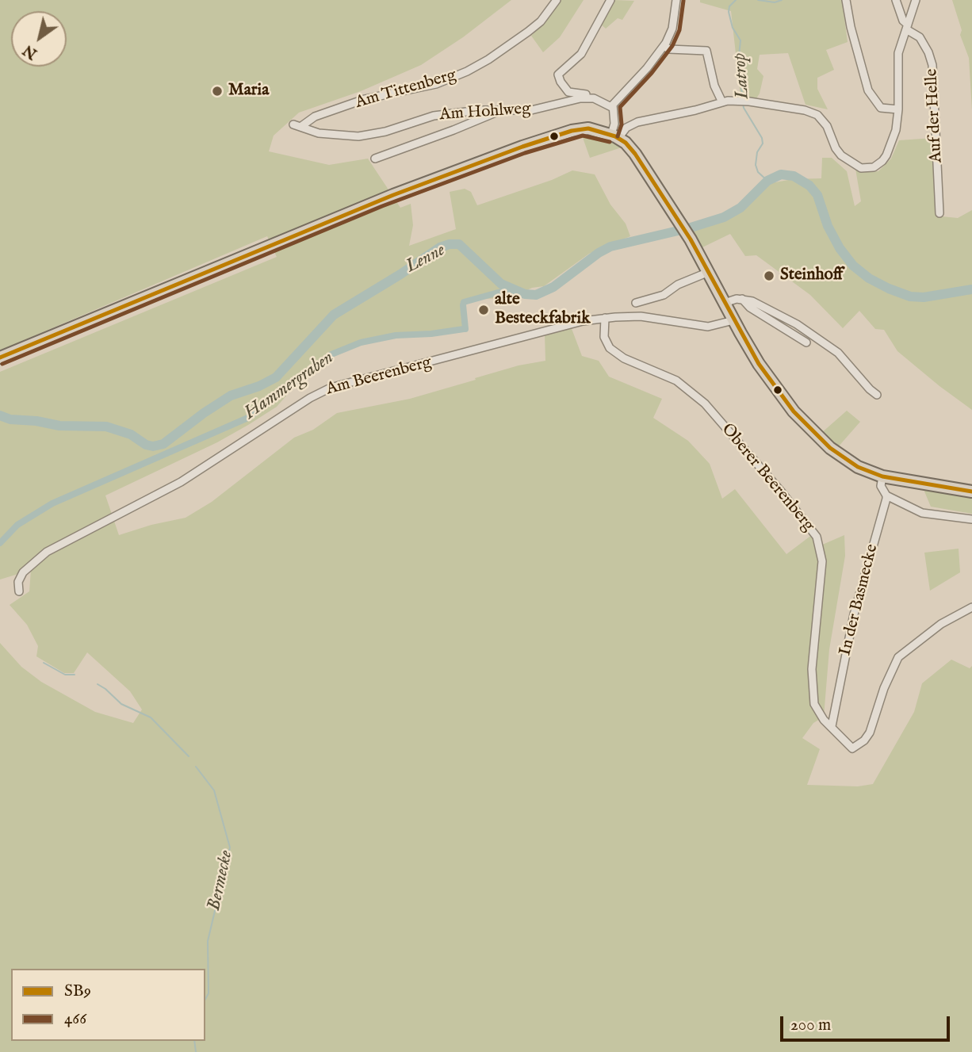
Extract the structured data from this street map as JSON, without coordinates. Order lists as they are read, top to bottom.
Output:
{
  "streets": {
    "street": [
      "Am Tittenberg",
      "Am Hohlweg",
      "Auf der Helle",
      "Am Beerenberg",
      "Oberer Beerenberg",
      "In der Basmecke"
    ]
  },
  "crossings": [
    ["Am Tittenberg", "Am Hohlweg"],
    ["Am Beerenberg", "Oberer Beerenberg"],
    ["Oberer Beerenberg", "In der Basmecke"]
  ],
  "water": [
    "Latrop",
    "Lenne",
    "Hammergraben",
    "Bermecke"
  ],
  "places": ["Maria", "Steinhoff", "alte Besteckfabrik"],
  "lines": ["transit line 466", "transit line SB9"],
  "legend": ["SB9", "466"],
  "scale_bar": "200 m",
  "north": "bottom left"
}
